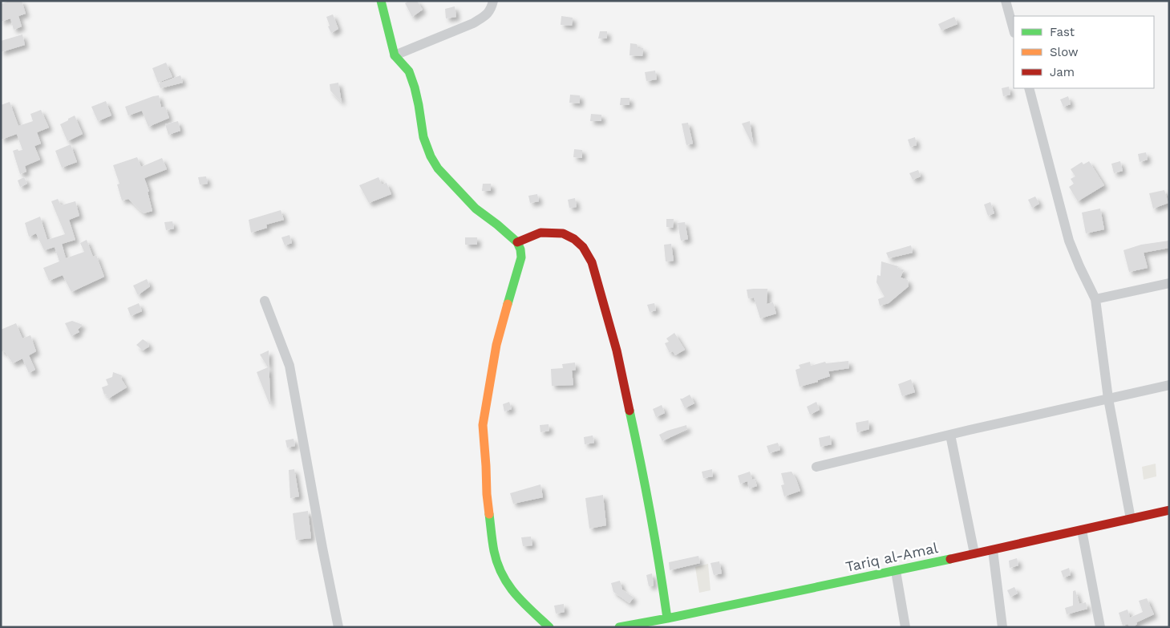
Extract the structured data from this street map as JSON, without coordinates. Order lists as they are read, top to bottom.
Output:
{
  "streets": {
    "main road": ["Tariq al-Amal"]
  },
  "legend": ["Fast", "Slow", "Jam"]
}
